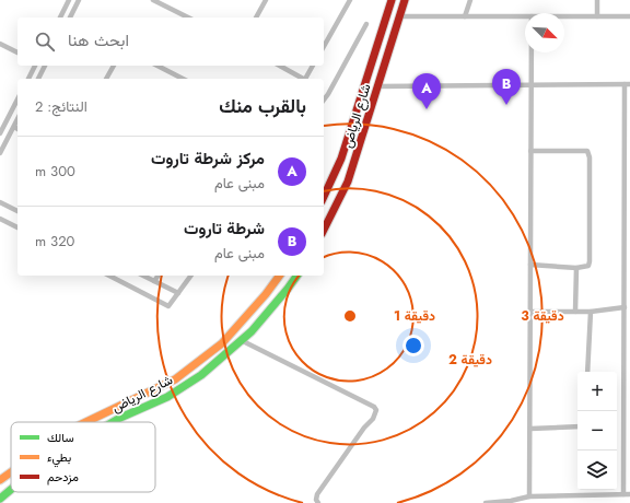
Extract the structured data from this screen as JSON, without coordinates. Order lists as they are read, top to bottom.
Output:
{
  "streets": {
    "main road": ["شارع الرياض"]
  },
  "legend": ["سالك", "بطيء", "مزدحم"],
  "north": "bottom right",
  "page": {
    "search": "ابحث هنا",
    "pins": ["B", "A"],
    "heading": ["بالقرب منك", "النتائج: 2"],
    "list": [
      {
        "mark": "A",
        "name": "مركز شرطة تاروت",
        "note": "مبنى عام",
        "value": "300 m"
      },
      {
        "mark": "B",
        "name": "شرطة تاروت",
        "note": "مبنى عام",
        "value": "320 m"
      }
    ],
    "map_buttons": ["+", "−"]
  },
  "rings": ["1 دقيقة", "3 دقيقة", "2 دقيقة"]
}
